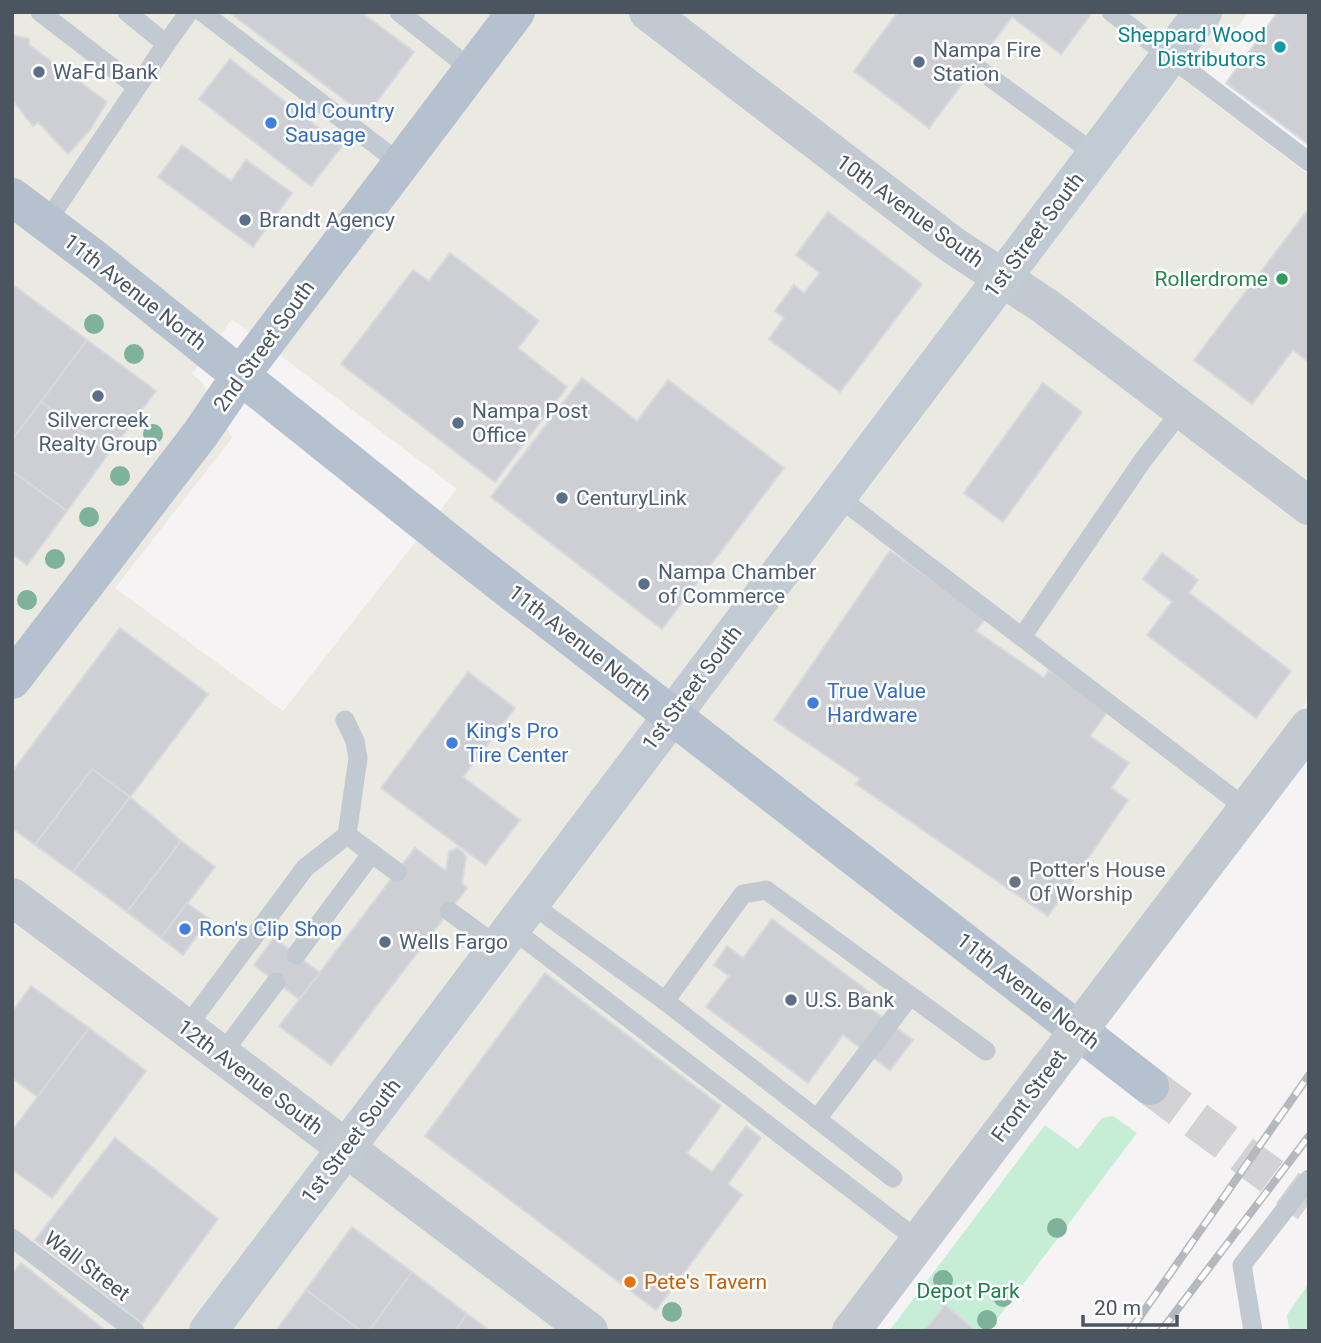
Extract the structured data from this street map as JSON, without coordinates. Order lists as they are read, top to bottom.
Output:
{
  "streets": {
    "main road": ["11th Avenue North", "2nd Street South"],
    "street": [
      "10th Avenue South",
      "1st Street South",
      "12th Avenue South",
      "Front Street"
    ],
    "lane": ["Wall Street"]
  },
  "crossings": [
    ["10th Avenue South", "1st Street South"],
    ["1st Street South", "11th Avenue North"],
    ["1st Street South", "12th Avenue South"],
    ["11th Avenue North", "2nd Street South"]
  ],
  "parks": ["Depot Park"],
  "places": [
    "Sheppard Wood Distributors",
    "Nampa Fire Station",
    "WaFd Bank",
    "Old Country Sausage",
    "Brandt Agency",
    "Rollerdrome",
    "Silvercreek Realty Group",
    "Nampa Post Office",
    "CenturyLink",
    "Nampa Chamber of Commerce",
    "True Value Hardware",
    "King's Pro Tire Center",
    "Potter's House Of Worship",
    "Ron's Clip Shop",
    "Wells Fargo",
    "U.S. Bank",
    "Pete's Tavern"
  ],
  "scale_bar": "20 m"
}
